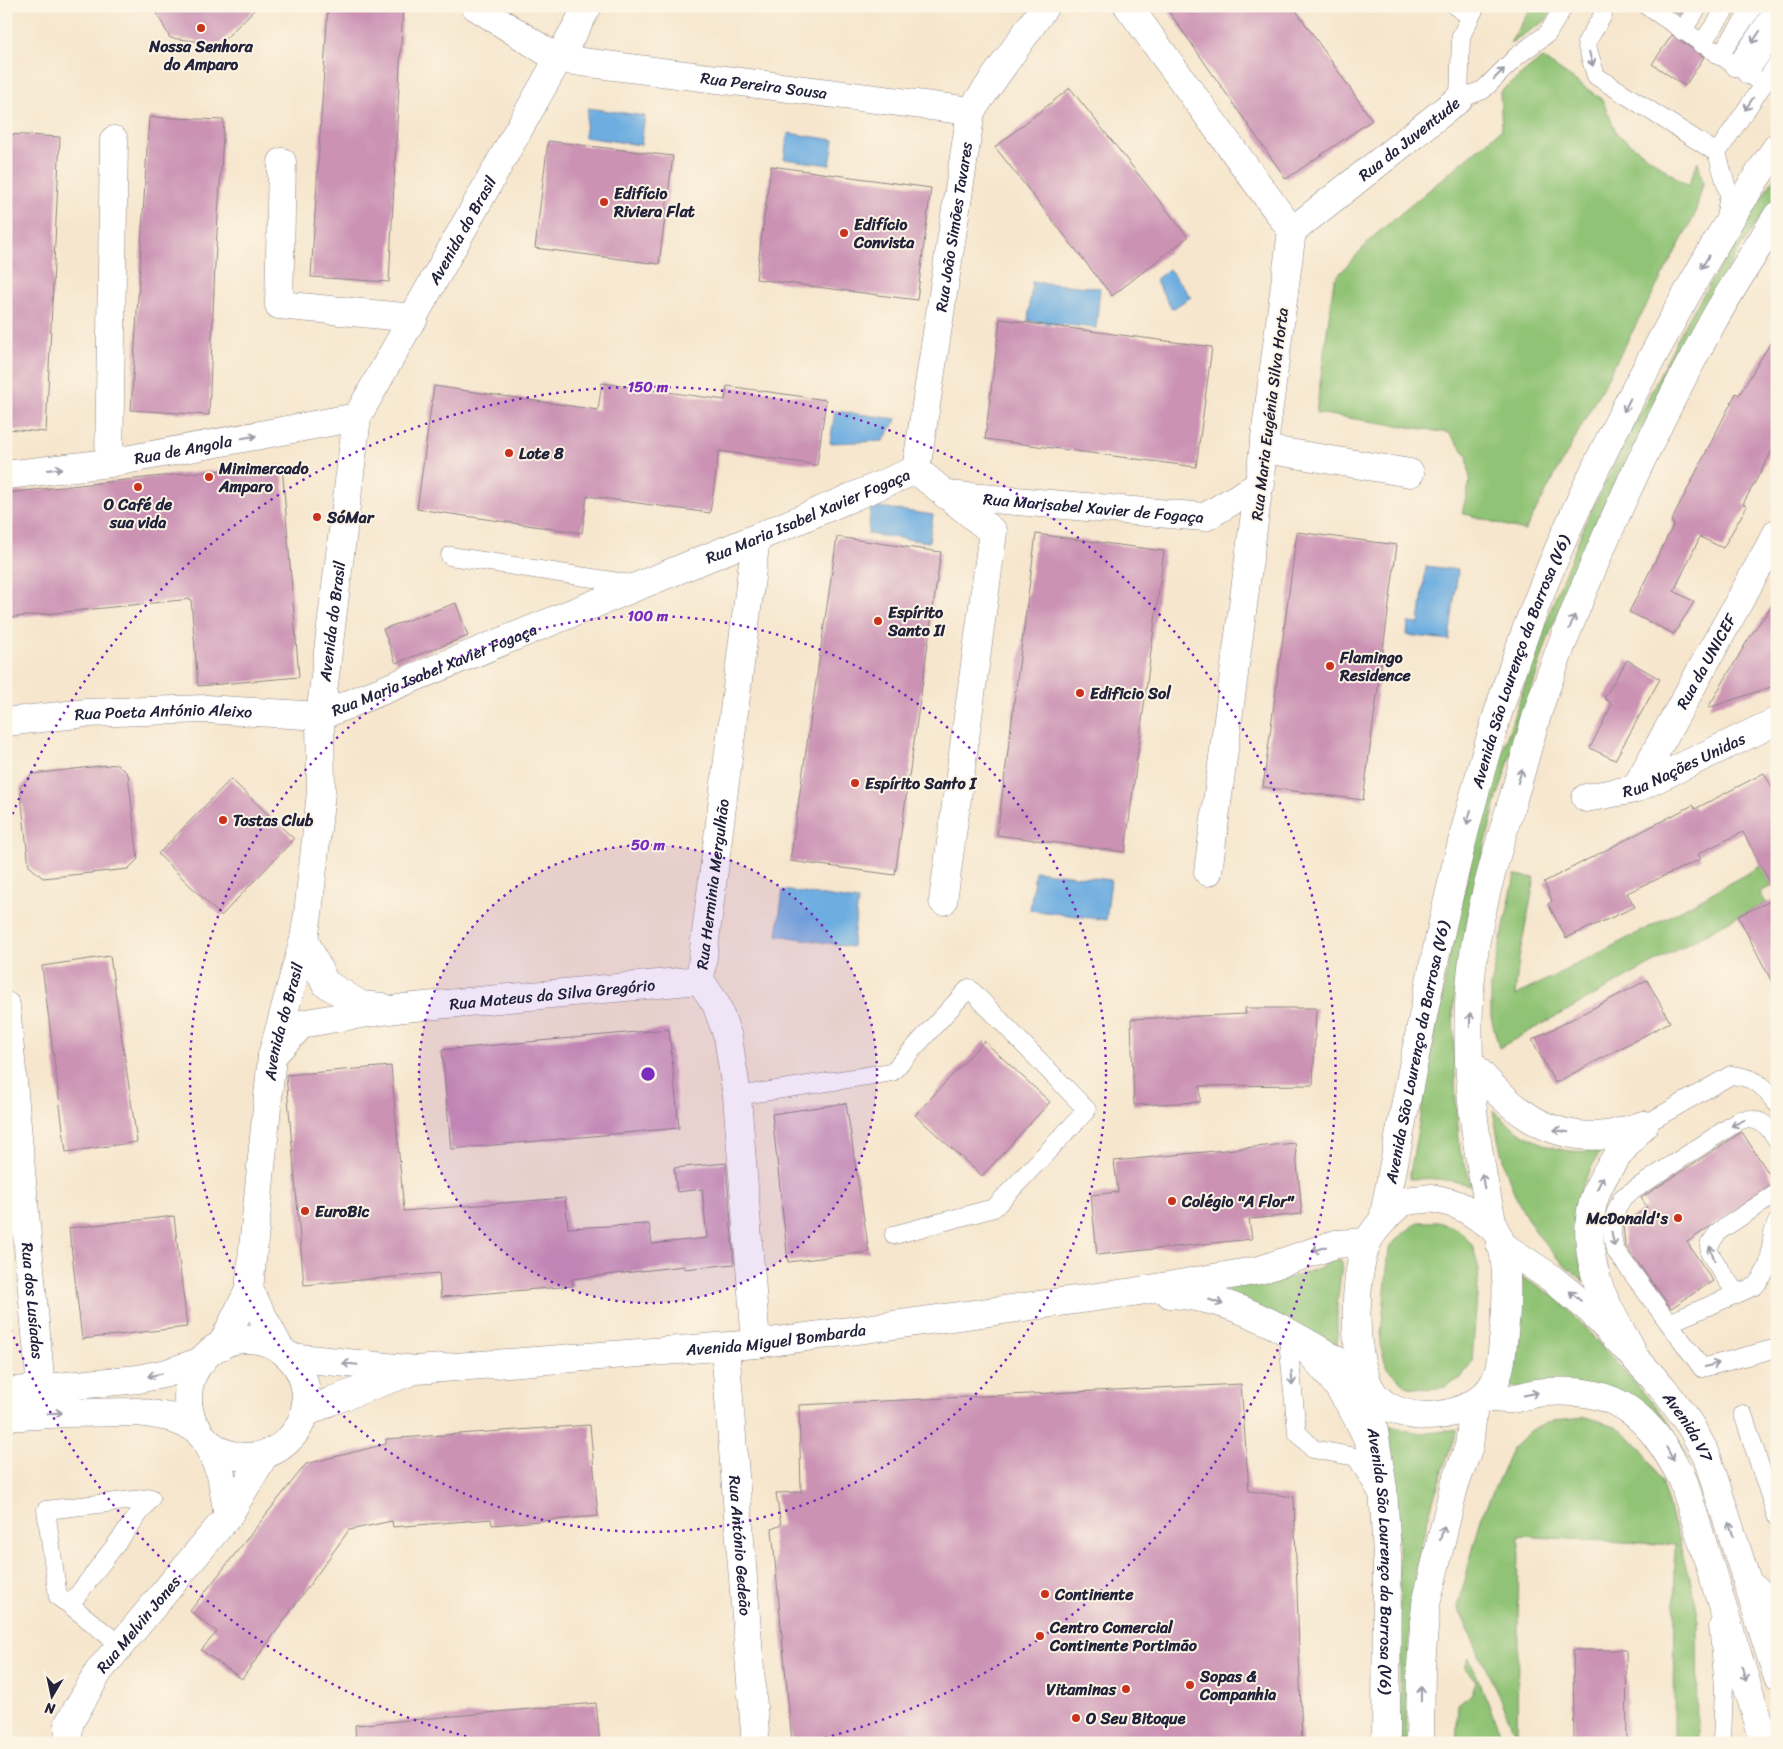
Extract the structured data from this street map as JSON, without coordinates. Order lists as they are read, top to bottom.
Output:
{
  "streets": {
    "street": [
      "Rua Pereira Sousa",
      "Rua da Juventude",
      "Rua João Simões Tavares",
      "Avenida do Brasil",
      "Rua Maria Eugénia Silva Horta",
      "Rua de Angola",
      "Rua Marisabel Xavier de Fogaça",
      "Rua Maria Isabel Xavier Fogaça",
      "Avenida São Lourenço da Barrosa (V6)",
      "Rua da UNICEF",
      "Rua Poeta António Aleixo",
      "Rua Nações Unidas",
      "Rua Herminia Mergulhão",
      "Rua Mateus da Silva Gregório",
      "Rua dos Lusíadas",
      "Avenida Miguel Bombarda",
      "Avenida V7",
      "Rua António Gedeão",
      "Rua Melvin Jones"
    ]
  },
  "crossings": [
    ["Rua Pereira Sousa", "Rua João Simões Tavares"],
    ["Rua Pereira Sousa", "Avenida do Brasil"],
    ["Rua da Juventude", "Rua Maria Eugénia Silva Horta"],
    ["Rua João Simões Tavares", "Rua Maria Isabel Xavier Fogaça"],
    ["Avenida do Brasil", "Rua de Angola"],
    ["Avenida do Brasil", "Rua Maria Isabel Xavier Fogaça"],
    ["Avenida do Brasil", "Rua Poeta António Aleixo"],
    ["Avenida do Brasil", "Rua Mateus da Silva Gregório"],
    ["Avenida do Brasil", "Avenida Miguel Bombarda"],
    ["Avenida do Brasil", "Rua Melvin Jones"],
    ["Rua Maria Eugénia Silva Horta", "Rua Marisabel Xavier de Fogaça"],
    ["Rua Marisabel Xavier de Fogaça", "Rua Maria Isabel Xavier Fogaça"],
    ["Rua Maria Isabel Xavier Fogaça", "Rua Poeta António Aleixo"],
    ["Rua Maria Isabel Xavier Fogaça", "Rua Herminia Mergulhão"],
    ["Avenida São Lourenço da Barrosa (V6)", "Avenida V7"],
    ["Rua da UNICEF", "Rua Nações Unidas"],
    ["Rua Herminia Mergulhão", "Rua Mateus da Silva Gregório"],
    ["Rua Herminia Mergulhão", "Avenida Miguel Bombarda"],
    ["Avenida Miguel Bombarda", "Rua António Gedeão"],
    ["Avenida Miguel Bombarda", "Rua Melvin Jones"]
  ],
  "one_way": ["Rua da Juventude", "Rua de Angola"],
  "places": [
    "Nossa Senhora do Amparo",
    "Edifício Riviera Flat",
    "Edifício Convista",
    "Lote 8",
    "Minimercado Amparo",
    "O Café de sua vida",
    "SóMar",
    "Espírito Santo II",
    "Flamingo Residence",
    "Edificio Sol",
    "Espírito Santo I",
    "Tostas Club",
    "Colégio \"A Flor\"",
    "EuroBic",
    "McDonald's",
    "Continente",
    "Centro Comercial Continente Portimão",
    "Sopas & Companhia",
    "Vitaminas",
    "O Seu Bitoque"
  ],
  "north": "bottom",
  "rings": ["150 m", "100 m", "50 m"]
}
